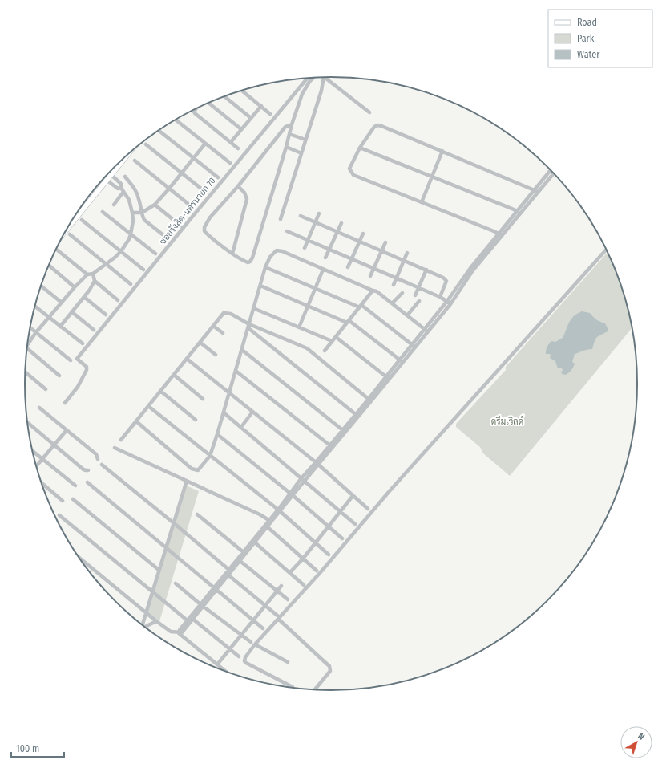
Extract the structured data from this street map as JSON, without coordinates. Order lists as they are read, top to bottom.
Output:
{
  "streets": {
    "street": ["ซอยรังสิต-นครนายก 70"]
  },
  "parks": ["ดรีมเวิลด์"],
  "legend": ["Road", "Park", "Water"],
  "scale_bar": "100 m",
  "north": "top right"
}
